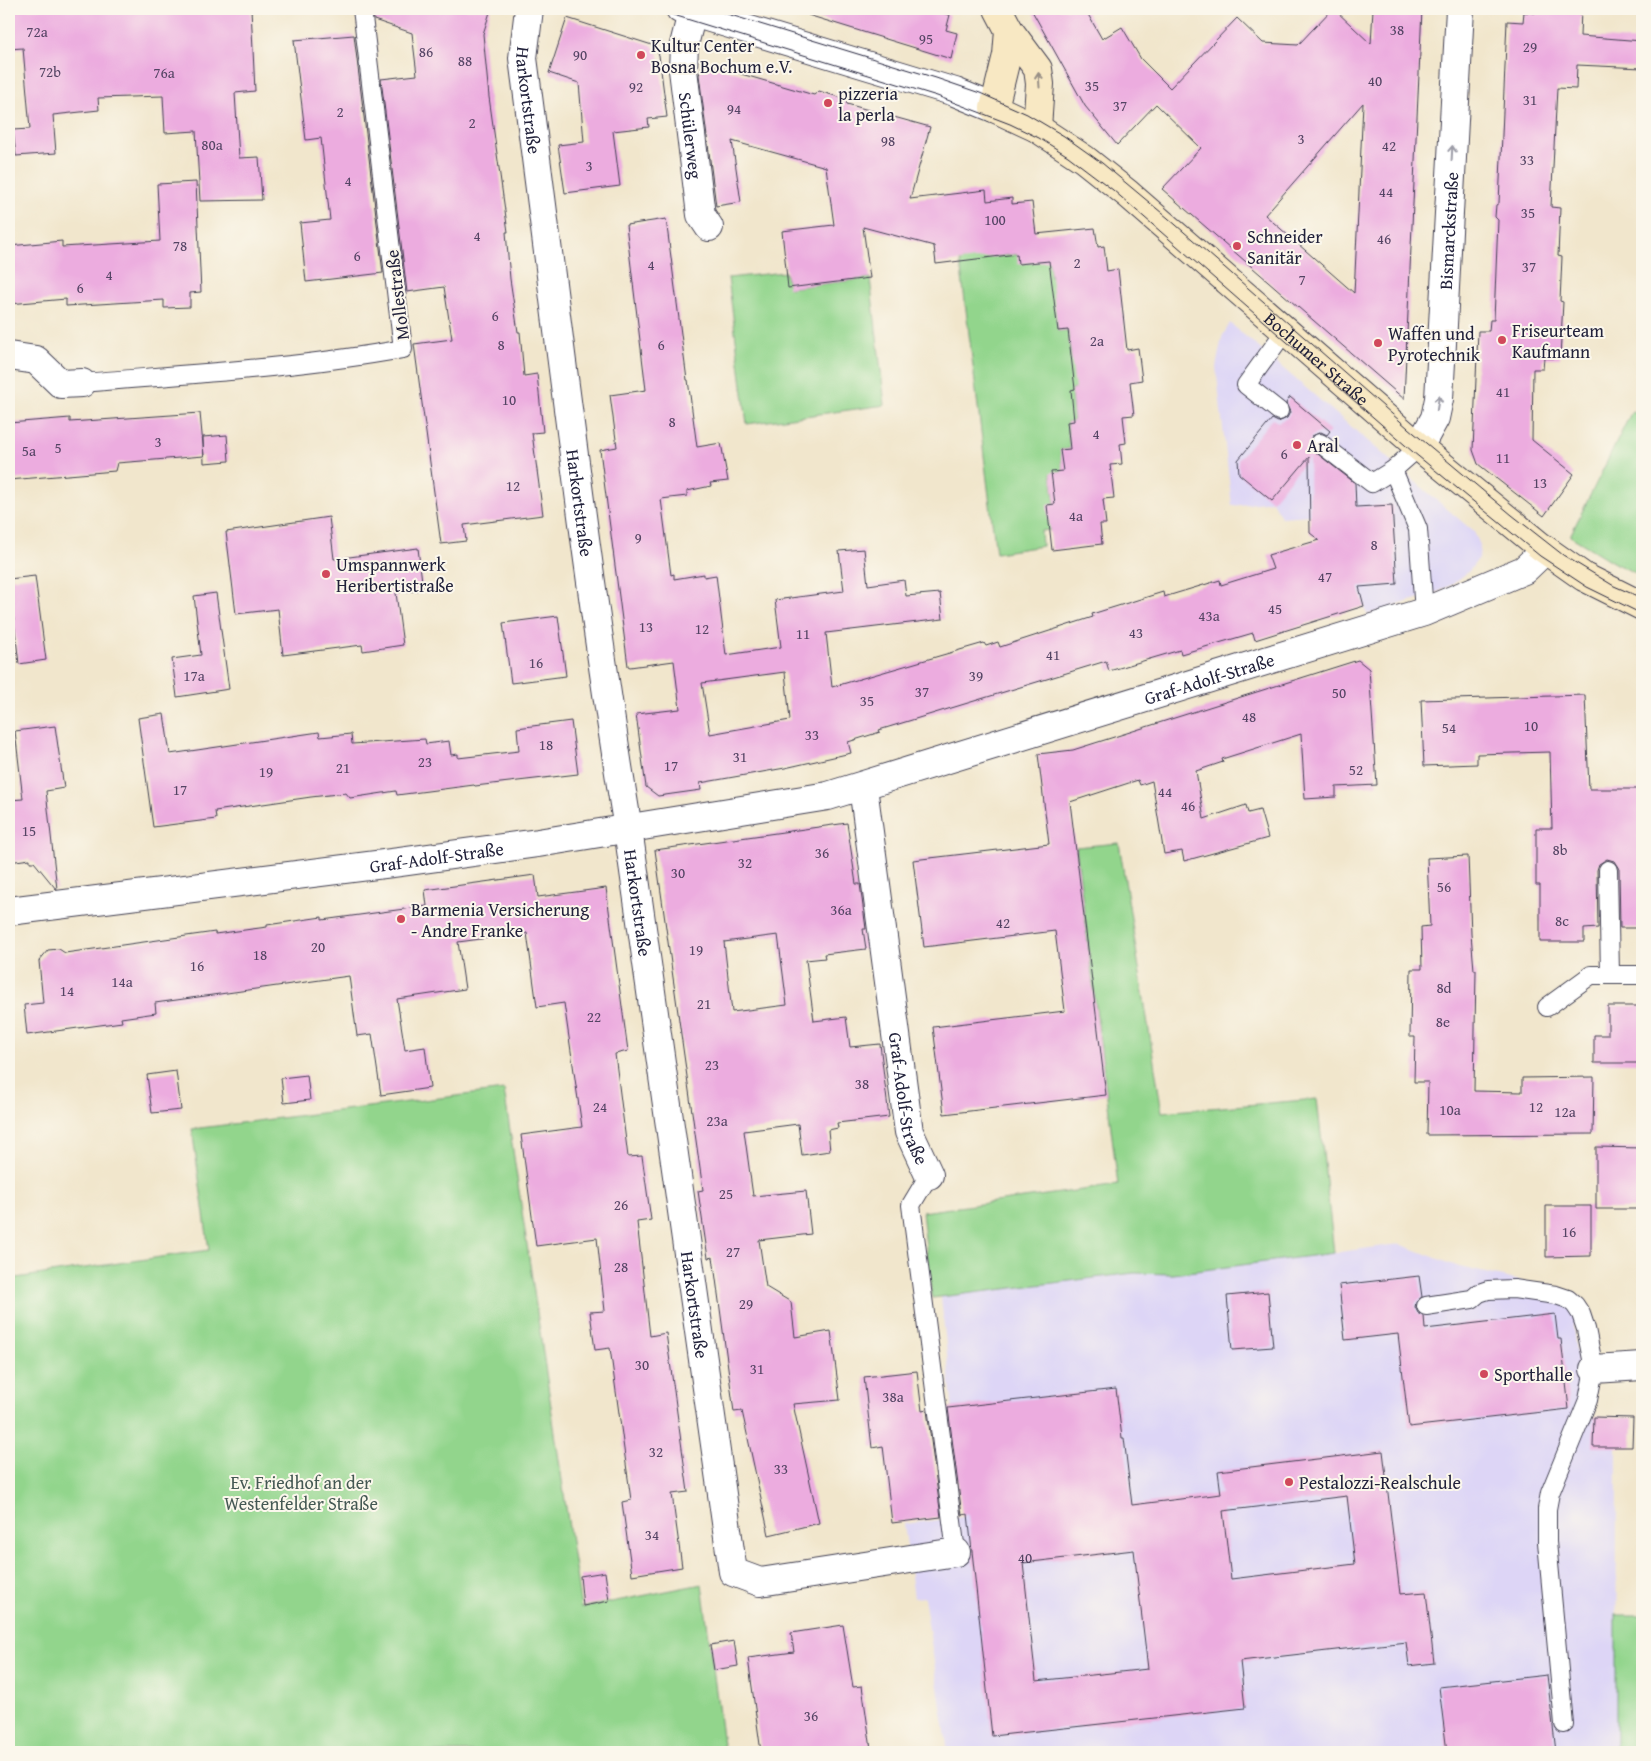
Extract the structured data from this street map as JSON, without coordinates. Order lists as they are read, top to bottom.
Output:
{
  "streets": {
    "main road": ["Bochumer Straße"],
    "street": [
      "Harkortstraße",
      "Schülerweg",
      "Bismarckstraße",
      "Graf-Adolf-Straße"
    ],
    "lane": ["Mollestraße"]
  },
  "crossings": [
    ["Harkortstraße", "Graf-Adolf-Straße"],
    ["Bismarckstraße", "Bochumer Straße"],
    ["Bochumer Straße", "Graf-Adolf-Straße"]
  ],
  "one_way": ["Bismarckstraße"],
  "parks": ["Ev. Friedhof an der Westenfelder Straße"],
  "places": [
    "Kultur Center Bosna Bochum e.V.",
    "pizzeria la perla",
    "Schneider Sanitär",
    "Friseurteam Kaufmann",
    "Waffen und Pyrotechnik",
    "Aral",
    "Umspannwerk Heribertistraße",
    "Barmenia Versicherung - Andre Franke",
    "Sporthalle",
    "Pestalozzi-Realschule"
  ],
  "house_numbers": [
    "38",
    "72a",
    "95",
    "29",
    "86",
    "90",
    "88",
    "72b",
    "76a",
    "40",
    "35",
    "92",
    "31",
    "37",
    "94",
    "2",
    "2",
    "3",
    "98",
    "80a",
    "42",
    "33",
    "3",
    "4",
    "44",
    "35",
    "100",
    "4",
    "46",
    "78",
    "6",
    "2",
    "4",
    "37",
    "4",
    "7",
    "6",
    "6",
    "2a",
    "8",
    "6",
    "41",
    "10",
    "8",
    "4",
    "3",
    "5",
    "5a",
    "6",
    "11",
    "13",
    "12",
    "4a",
    "9",
    "8",
    "47",
    "45",
    "43a",
    "13",
    "12",
    "43",
    "11",
    "41",
    "16",
    "17a",
    "39",
    "37",
    "50",
    "35",
    "48",
    "10",
    "54",
    "33",
    "18",
    "31",
    "23",
    "17",
    "21",
    "52",
    "19",
    "17",
    "44",
    "46",
    "15",
    "8b",
    "36",
    "32",
    "30",
    "56",
    "36a",
    "8c",
    "42",
    "20",
    "19",
    "18",
    "16",
    "14a",
    "8d",
    "14",
    "21",
    "22",
    "8e",
    "23",
    "38",
    "24",
    "12",
    "10a",
    "12a",
    "23a",
    "25",
    "26",
    "16",
    "27",
    "28",
    "29",
    "30",
    "31",
    "38a",
    "32",
    "33",
    "34",
    "40",
    "36"
  ]
}
